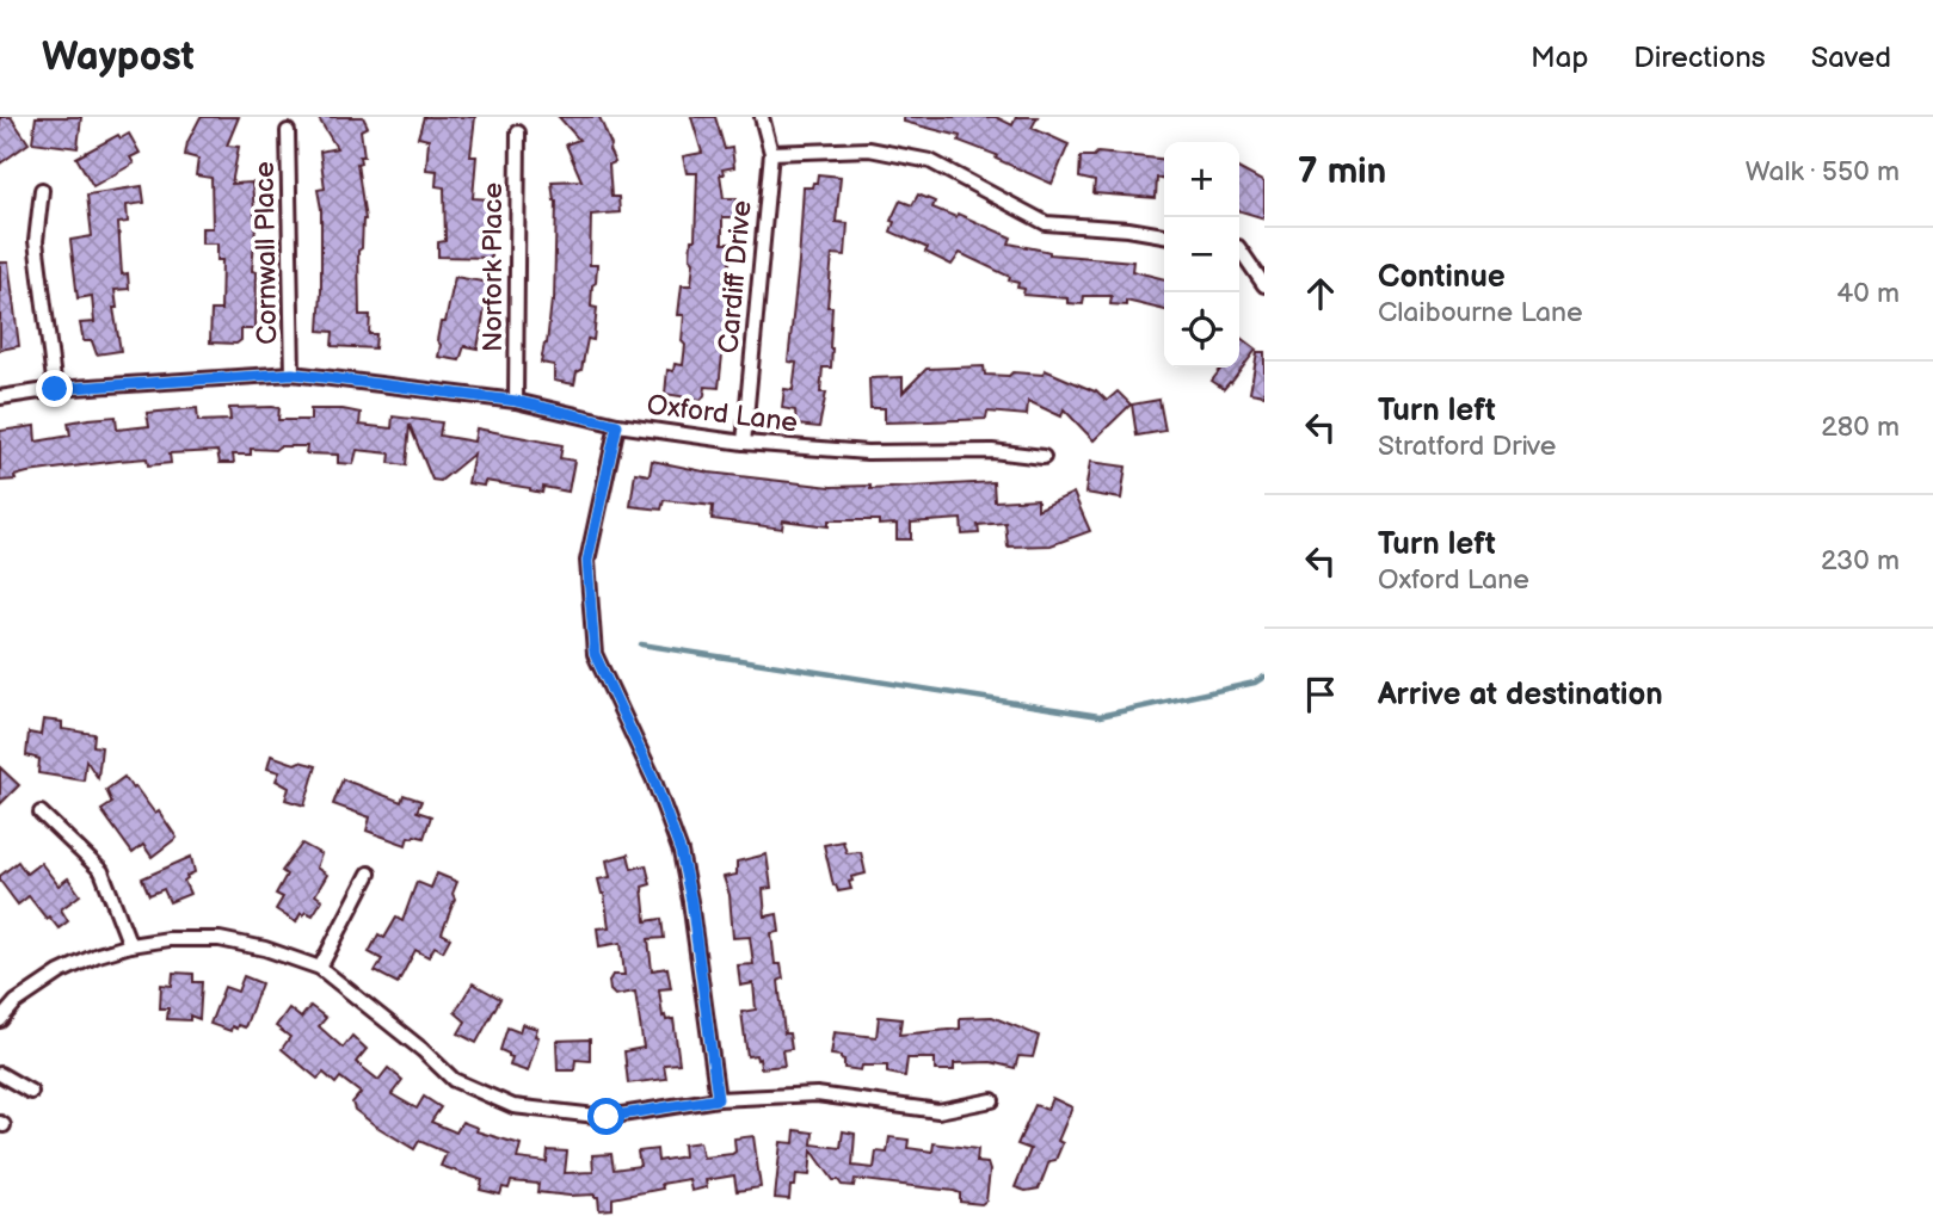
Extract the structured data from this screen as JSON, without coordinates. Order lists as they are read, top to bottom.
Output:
{
  "streets": {
    "street": [
      "Cornwall Place",
      "Norfork Place",
      "Cardiff Drive",
      "Oxford Lane"
    ]
  },
  "crossings": [
    ["Cornwall Place", "Oxford Lane"],
    ["Norfork Place", "Oxford Lane"],
    ["Cardiff Drive", "Oxford Lane"]
  ],
  "page": {
    "header": "Waypost",
    "nav": ["Map", "Directions", "Saved"],
    "heading": ["7 min", "Walk · 550 m"],
    "map_buttons": ["+", "−"],
    "list": [
      ["Continue", "Claibourne Lane", "40 m"],
      ["Turn left", "Stratford Drive", "280 m"],
      ["Turn left", "Oxford Lane", "230 m"],
      "Arrive at destination"
    ]
  }
}
